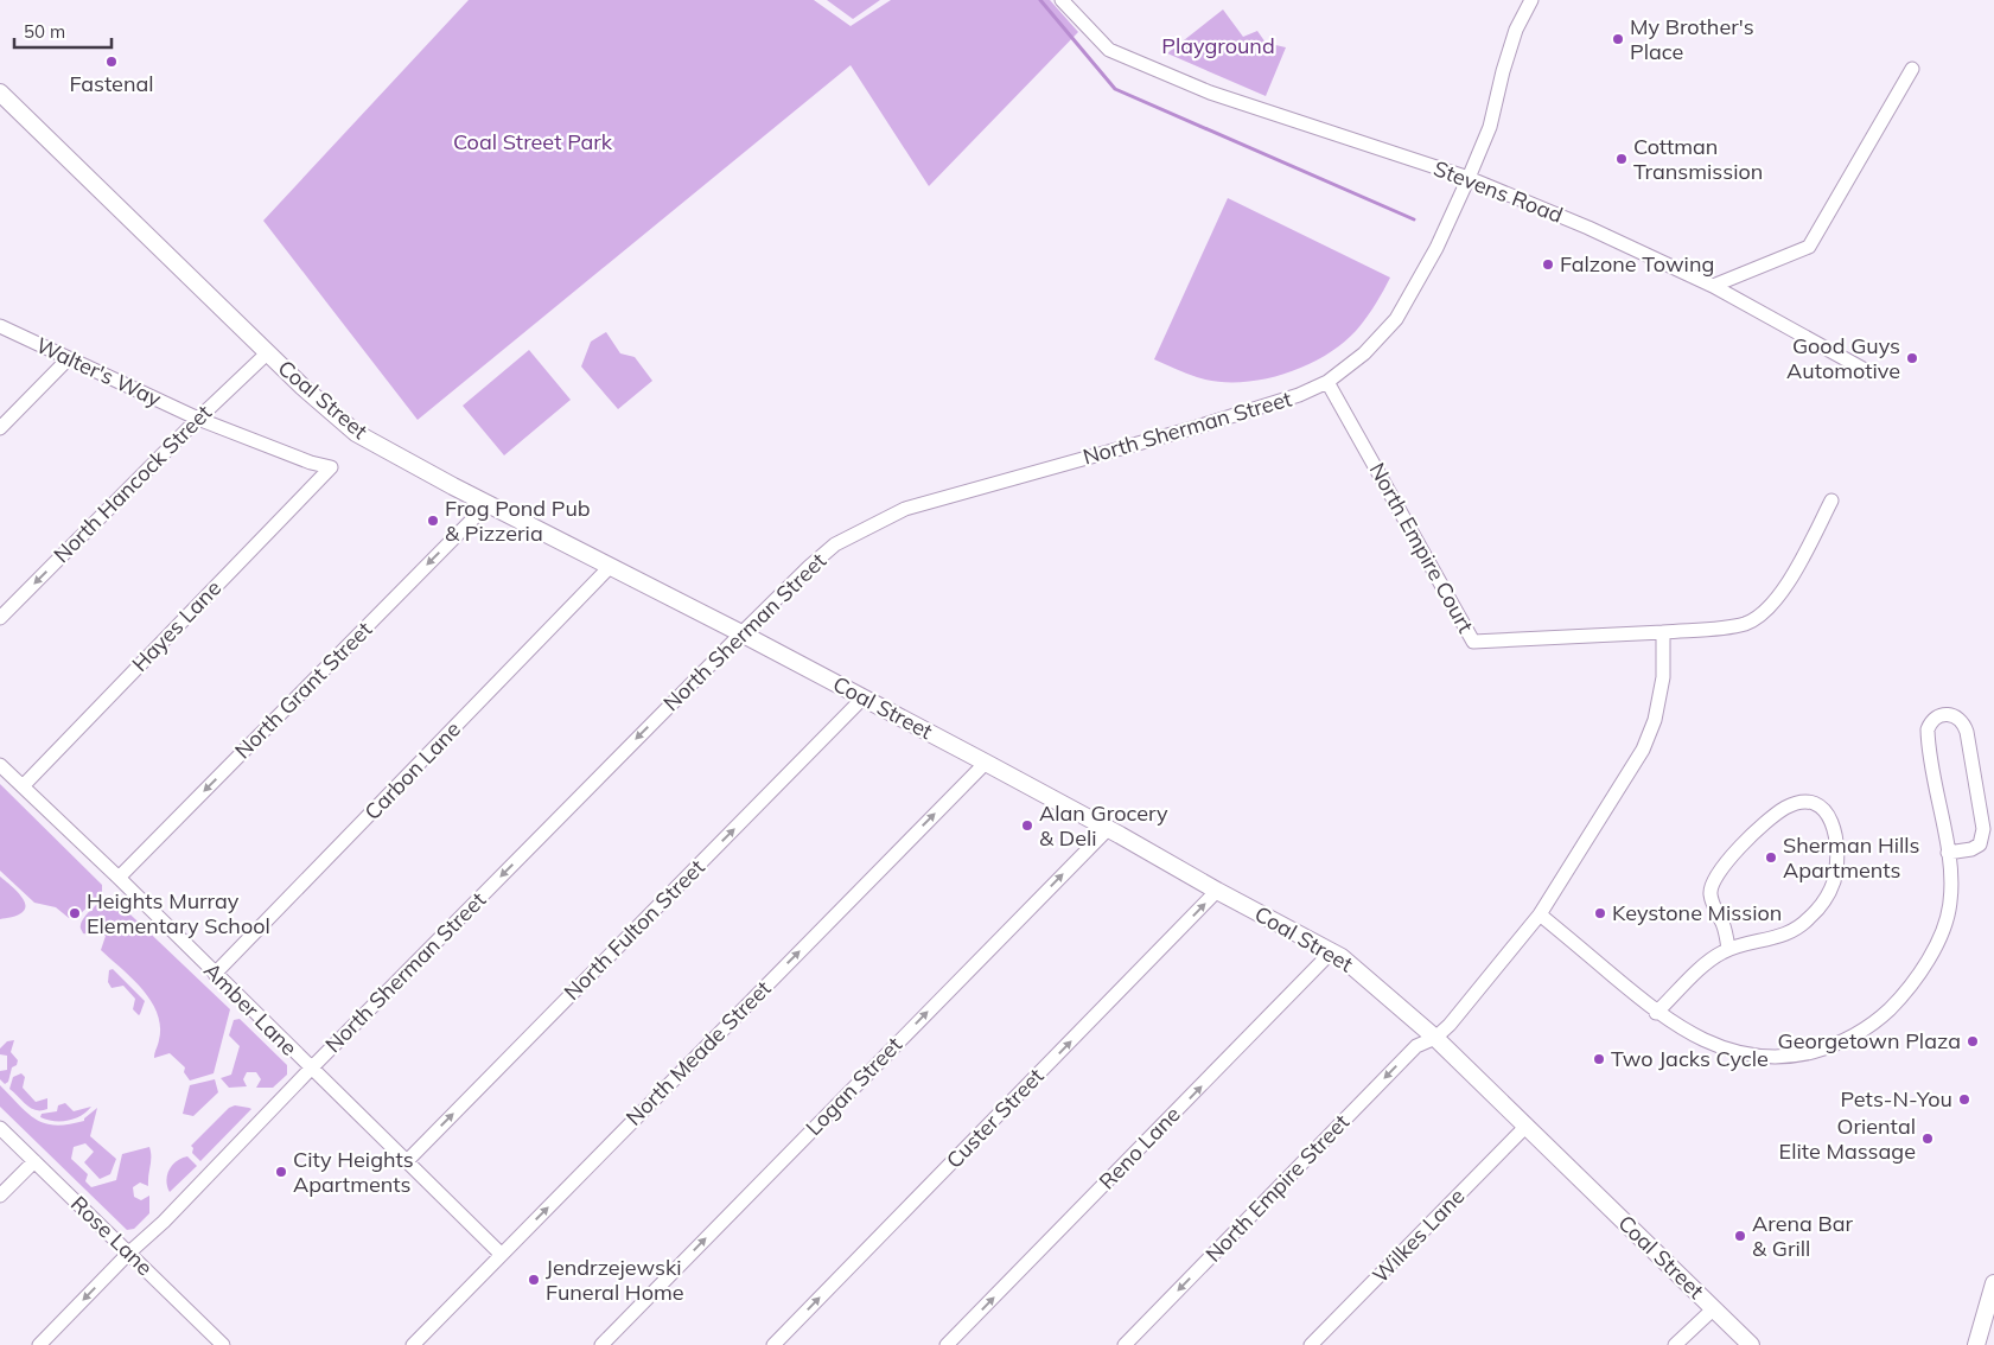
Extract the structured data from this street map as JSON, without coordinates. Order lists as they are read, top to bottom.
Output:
{
  "streets": {
    "main road": ["Coal Street"],
    "street": [
      "Stevens Road",
      "Walter's Way",
      "North Sherman Street",
      "North Hancock Street",
      "North Empire Court",
      "Hayes Lane",
      "North Grant Street",
      "Carbon Lane",
      "North Fulton Street",
      "Amber Lane",
      "North Meade Street",
      "Logan Street",
      "Custer Street",
      "Reno Lane",
      "North Empire Street",
      "Rose Lane",
      "Wilkes Lane"
    ]
  },
  "crossings": [
    ["Stevens Road", "North Sherman Street"],
    ["Walter's Way", "North Hancock Street"],
    ["Walter's Way", "Hayes Lane"],
    ["Coal Street", "North Sherman Street"],
    ["Coal Street", "North Hancock Street"],
    ["Coal Street", "North Grant Street"],
    ["Coal Street", "Carbon Lane"],
    ["Coal Street", "North Fulton Street"],
    ["Coal Street", "North Meade Street"],
    ["Coal Street", "Logan Street"],
    ["Coal Street", "Custer Street"],
    ["Coal Street", "Reno Lane"],
    ["Coal Street", "North Empire Street"],
    ["Coal Street", "Wilkes Lane"],
    ["North Sherman Street", "North Empire Court"],
    ["North Sherman Street", "Amber Lane"],
    ["North Sherman Street", "Rose Lane"],
    ["Hayes Lane", "Amber Lane"],
    ["North Grant Street", "Amber Lane"],
    ["Carbon Lane", "Amber Lane"],
    ["North Fulton Street", "Amber Lane"],
    ["Amber Lane", "North Meade Street"]
  ],
  "one_way": [
    "North Sherman Street",
    "North Hancock Street",
    "North Grant Street",
    "North Fulton Street",
    "North Meade Street",
    "Logan Street",
    "Custer Street",
    "Reno Lane",
    "North Empire Street"
  ],
  "parks": ["Playground", "Coal Street Park"],
  "places": [
    "My Brother's Place",
    "Fastenal",
    "Cottman Transmission",
    "Falzone Towing",
    "Good Guys Automotive",
    "Frog Pond Pub & Pizzeria",
    "Alan Grocery & Deli",
    "Sherman Hills Apartments",
    "Heights Murray Elementary School",
    "Keystone Mission",
    "Georgetown Plaza",
    "Two Jacks Cycle",
    "Pets-N-You",
    "Oriental Elite Massage",
    "City Heights Apartments",
    "Arena Bar & Grill",
    "Jendrzejewski Funeral Home"
  ],
  "scale_bar": "50 m"
}
